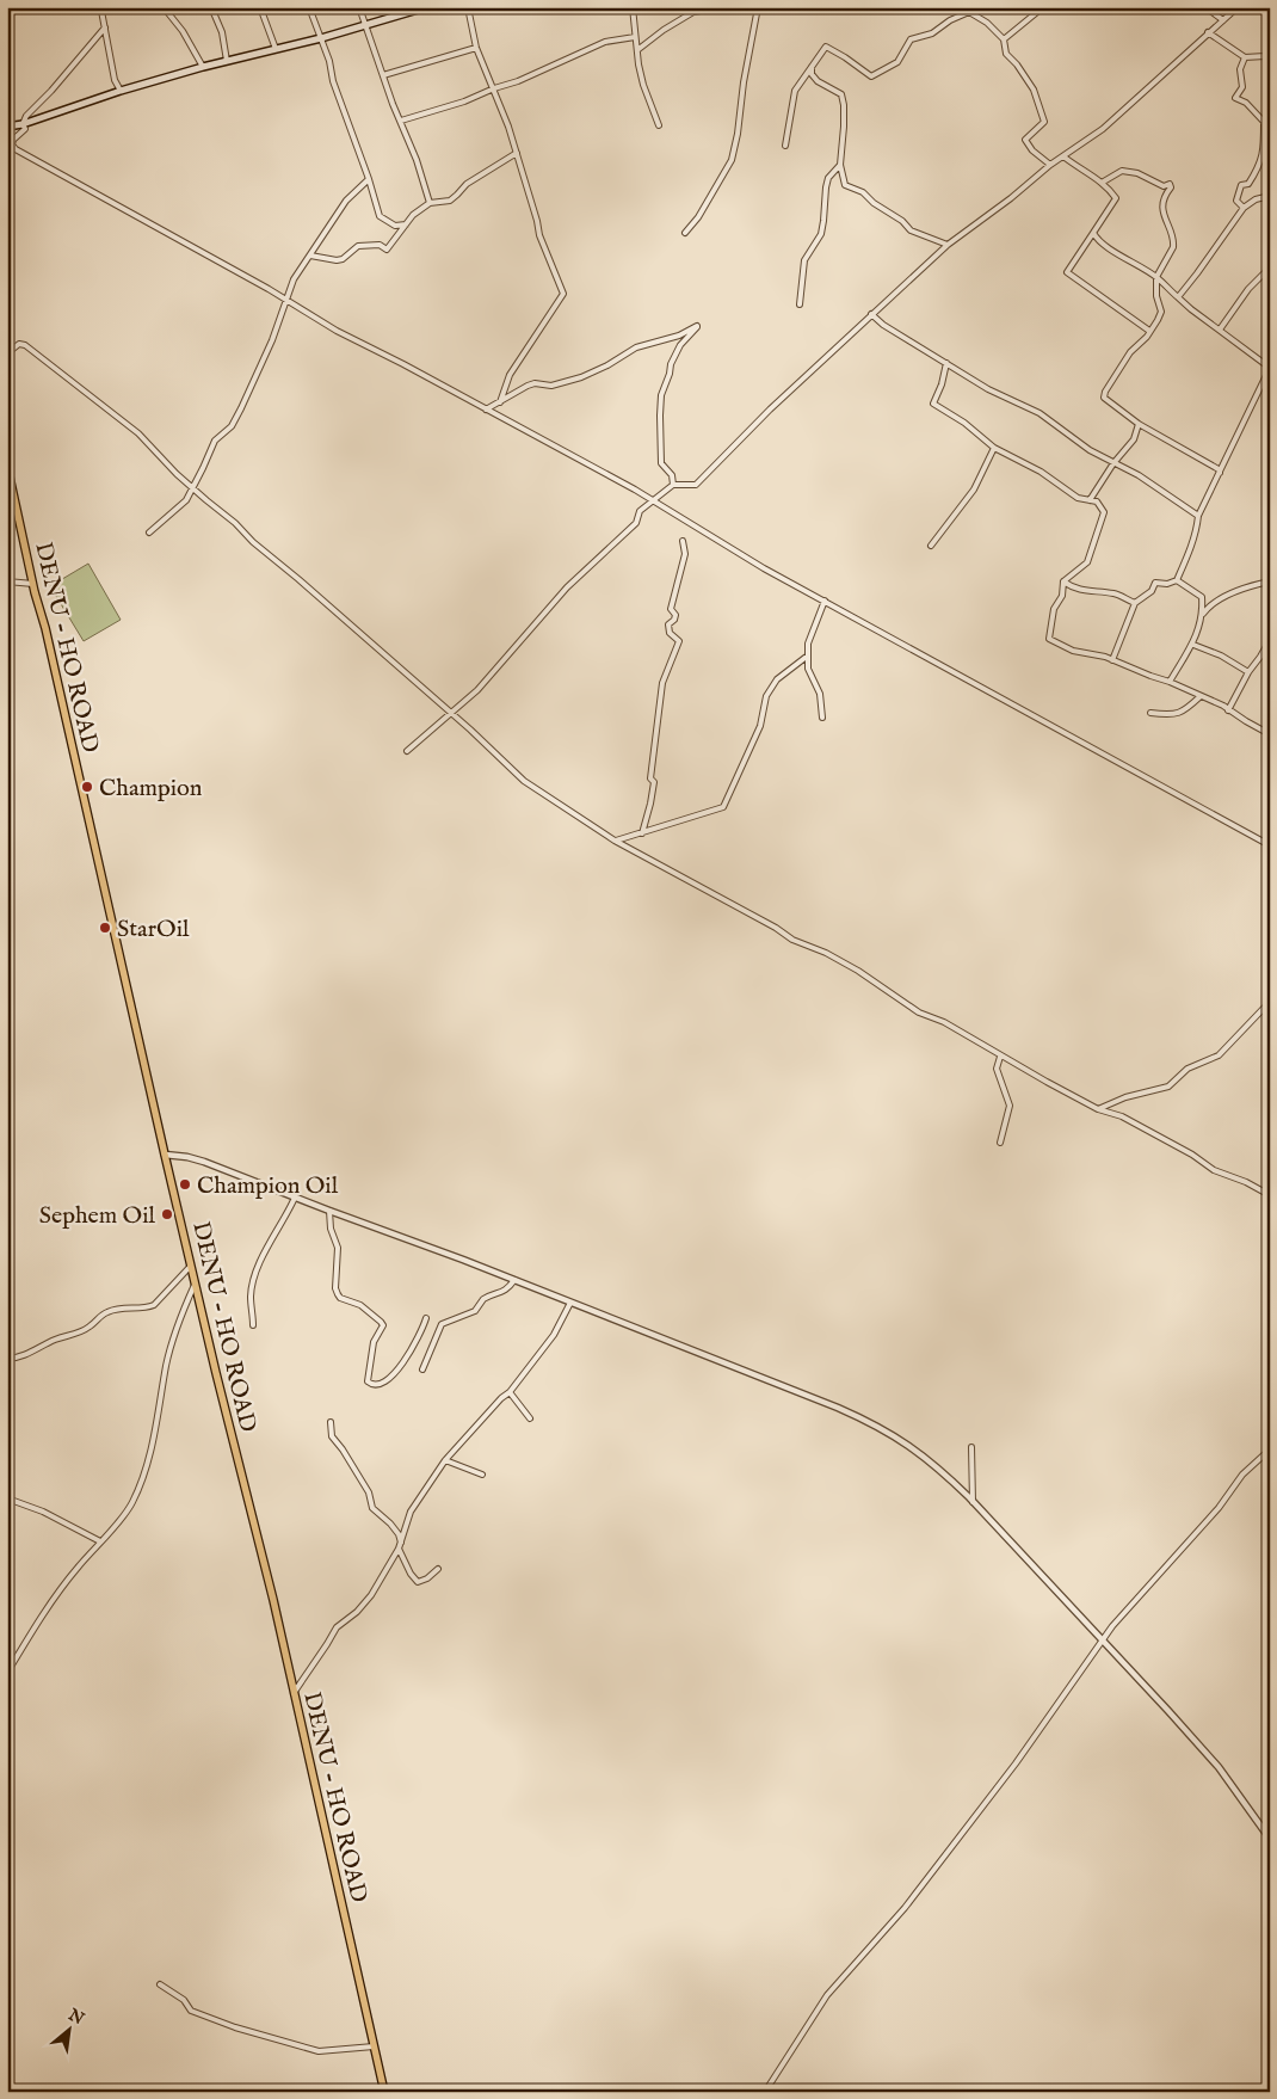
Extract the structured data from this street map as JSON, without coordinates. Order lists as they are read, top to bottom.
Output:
{
  "streets": {
    "main road": ["DENU - HO ROAD"]
  },
  "places": [
    "Champion",
    "StarOil",
    "Champion Oil",
    "Sephem Oil"
  ],
  "north": "top right"
}
